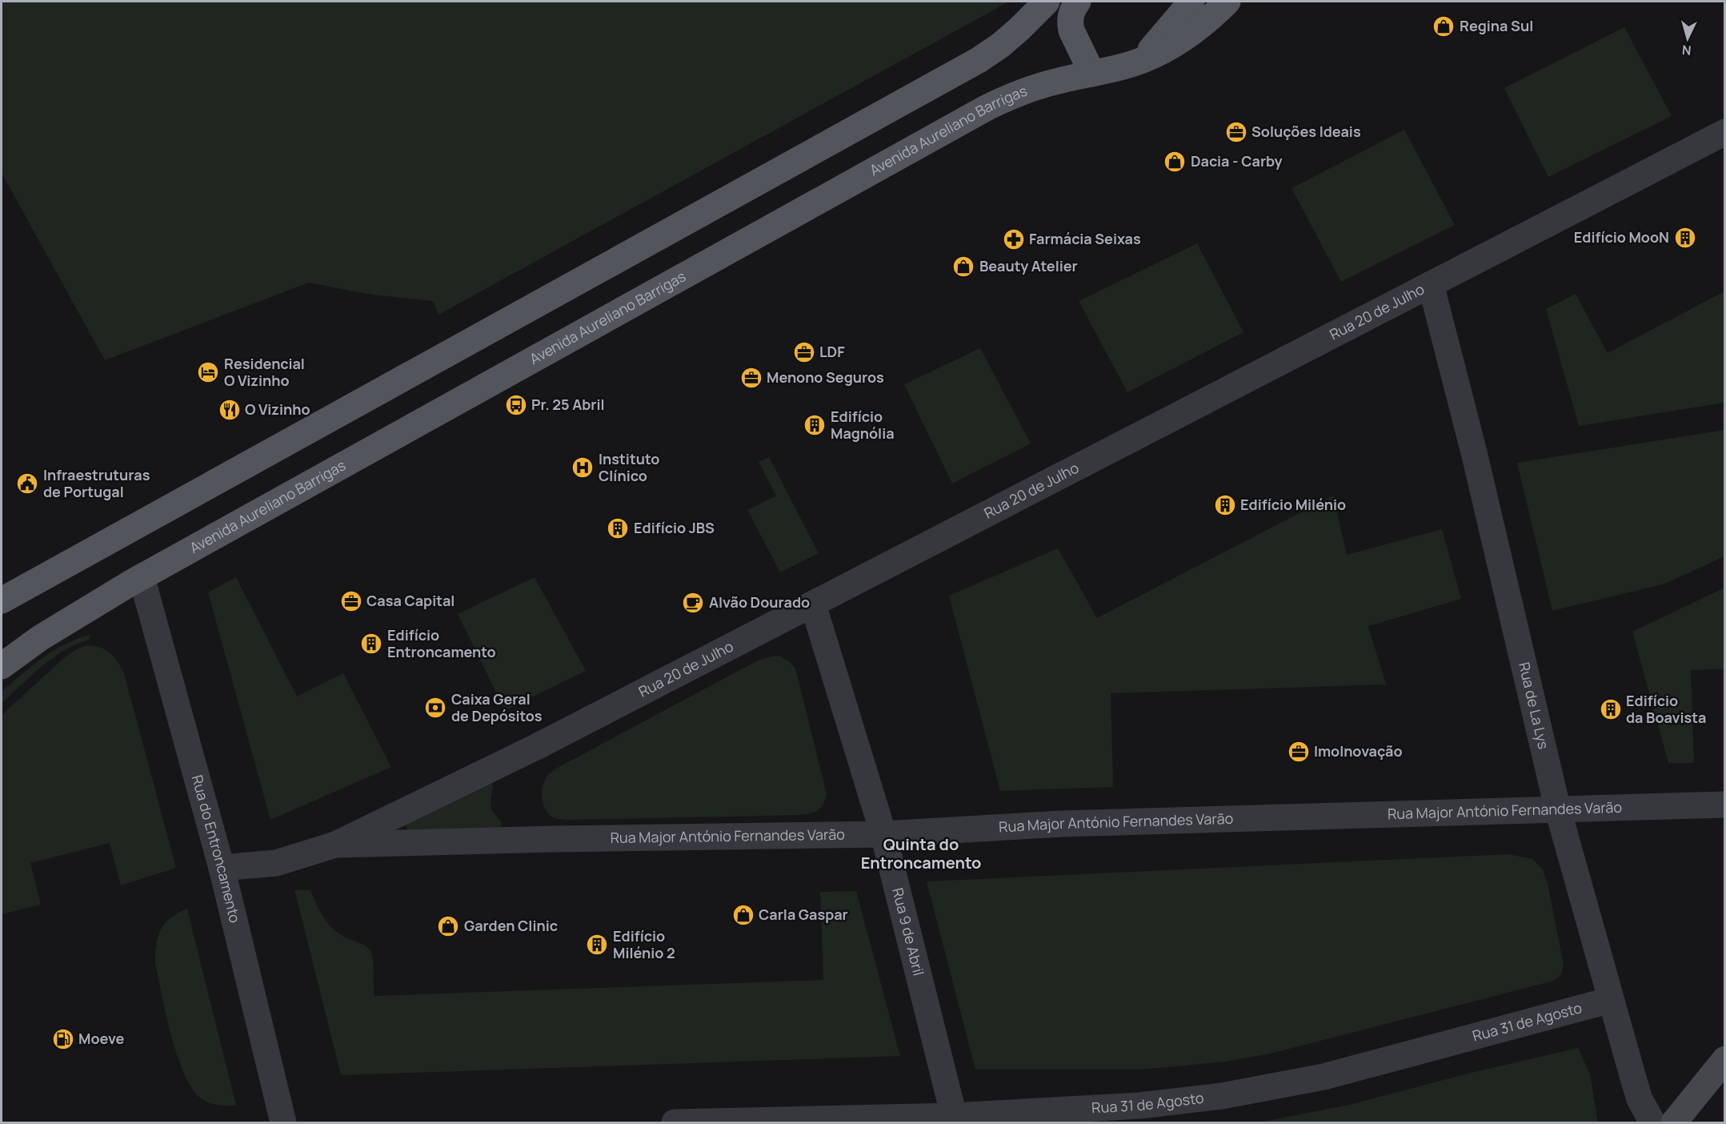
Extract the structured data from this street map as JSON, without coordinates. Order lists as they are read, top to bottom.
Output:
{
  "streets": {
    "main road": ["Avenida Aureliano Barrigas"],
    "street": [
      "Rua 20 de Julho",
      "Rua de La Lys",
      "Rua Major António Fernandes Varão",
      "Rua do Entroncamento",
      "Rua 9 de Abril",
      "Rua 31 de Agosto"
    ]
  },
  "crossings": [
    ["Avenida Aureliano Barrigas", "Rua do Entroncamento"],
    ["Rua 20 de Julho", "Rua de La Lys"],
    ["Rua 20 de Julho", "Rua Major António Fernandes Varão"],
    ["Rua 20 de Julho", "Rua 9 de Abril"],
    ["Rua de La Lys", "Rua Major António Fernandes Varão"],
    ["Rua de La Lys", "Rua 31 de Agosto"],
    ["Rua Major António Fernandes Varão", "Rua do Entroncamento"],
    ["Rua Major António Fernandes Varão", "Rua 9 de Abril"],
    ["Rua 9 de Abril", "Rua 31 de Agosto"]
  ],
  "districts": ["Quinta do Entroncamento"],
  "places": {
    "shop": [
      "Regina Sul",
      "Dacia - Carby",
      "Beauty Atelier",
      "Carla Gaspar",
      "Garden Clinic"
    ],
    "office": [
      "Soluções Ideais",
      "LDF",
      "Menono Seguros",
      "Casa Capital",
      "ImoInovação"
    ],
    "building": [
      "Edifício MooN",
      "Edifício Magnólia",
      "Edifício Milénio",
      "Edifício JBS",
      "Edifício Entroncamento",
      "Edifício da Boavista",
      "Edifício Milénio 2"
    ],
    "pharmacy": ["Farmácia Seixas"],
    "hotel": ["Residencial O Vizinho"],
    "bus stop": ["Pr. 25 Abril"],
    "restaurant": ["O Vizinho"],
    "hospital": ["Instituto Clínico"],
    "public building": ["Infraestruturas de Portugal"],
    "cafe": ["Alvão Dourado"],
    "bank": ["Caixa Geral de Depósitos"],
    "fuel station": ["Moeve"]
  },
  "north": "bottom"
}
